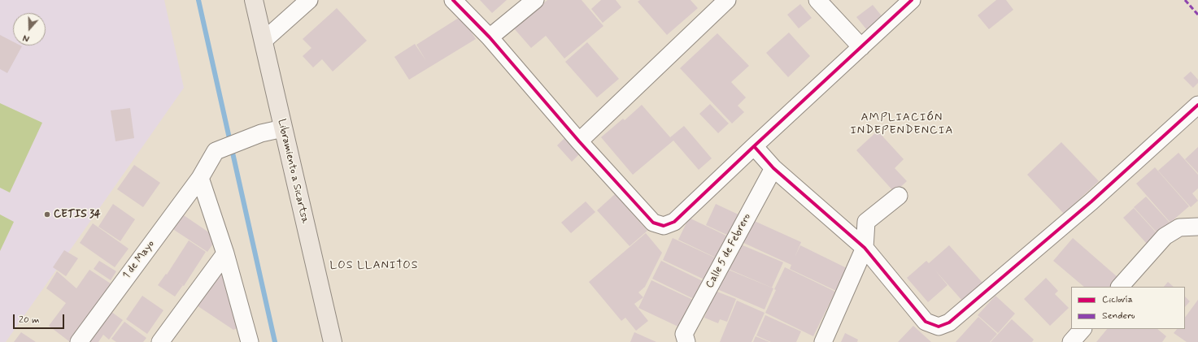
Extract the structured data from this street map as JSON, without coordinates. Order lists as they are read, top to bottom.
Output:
{
  "streets": {
    "main road": ["Libramiento a Sicartsa"],
    "street": ["Calle 5 de Febrero", "1 de Mayo"]
  },
  "crossings": [
    ["Libramiento a Sicartsa", "1 de Mayo"]
  ],
  "districts": ["AMPLIACIÓN INDEPENDENCIA", "LOS LLANITOS"],
  "places": ["CETIS 34"],
  "legend": ["Ciclovía", "Sendero"],
  "scale_bar": "20 m",
  "north": "bottom"
}
